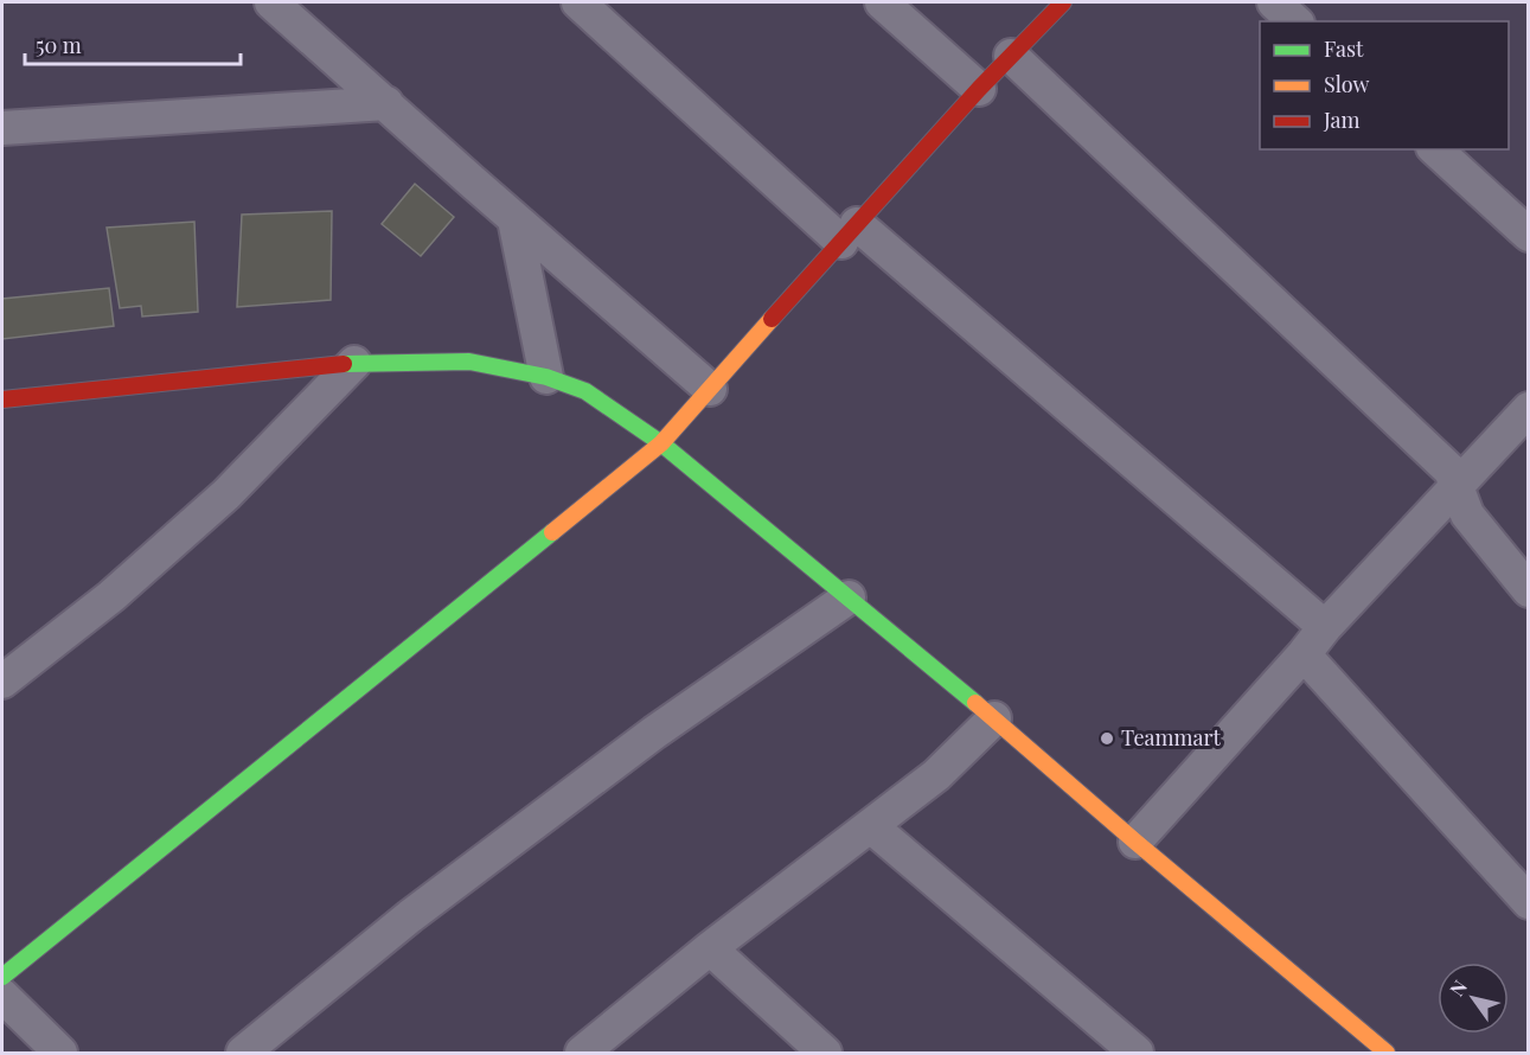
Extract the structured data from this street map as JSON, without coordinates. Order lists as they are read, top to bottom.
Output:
{
  "places": ["Teammart"],
  "legend": ["Fast", "Slow", "Jam"],
  "scale_bar": "50 m",
  "north": "top left"
}
